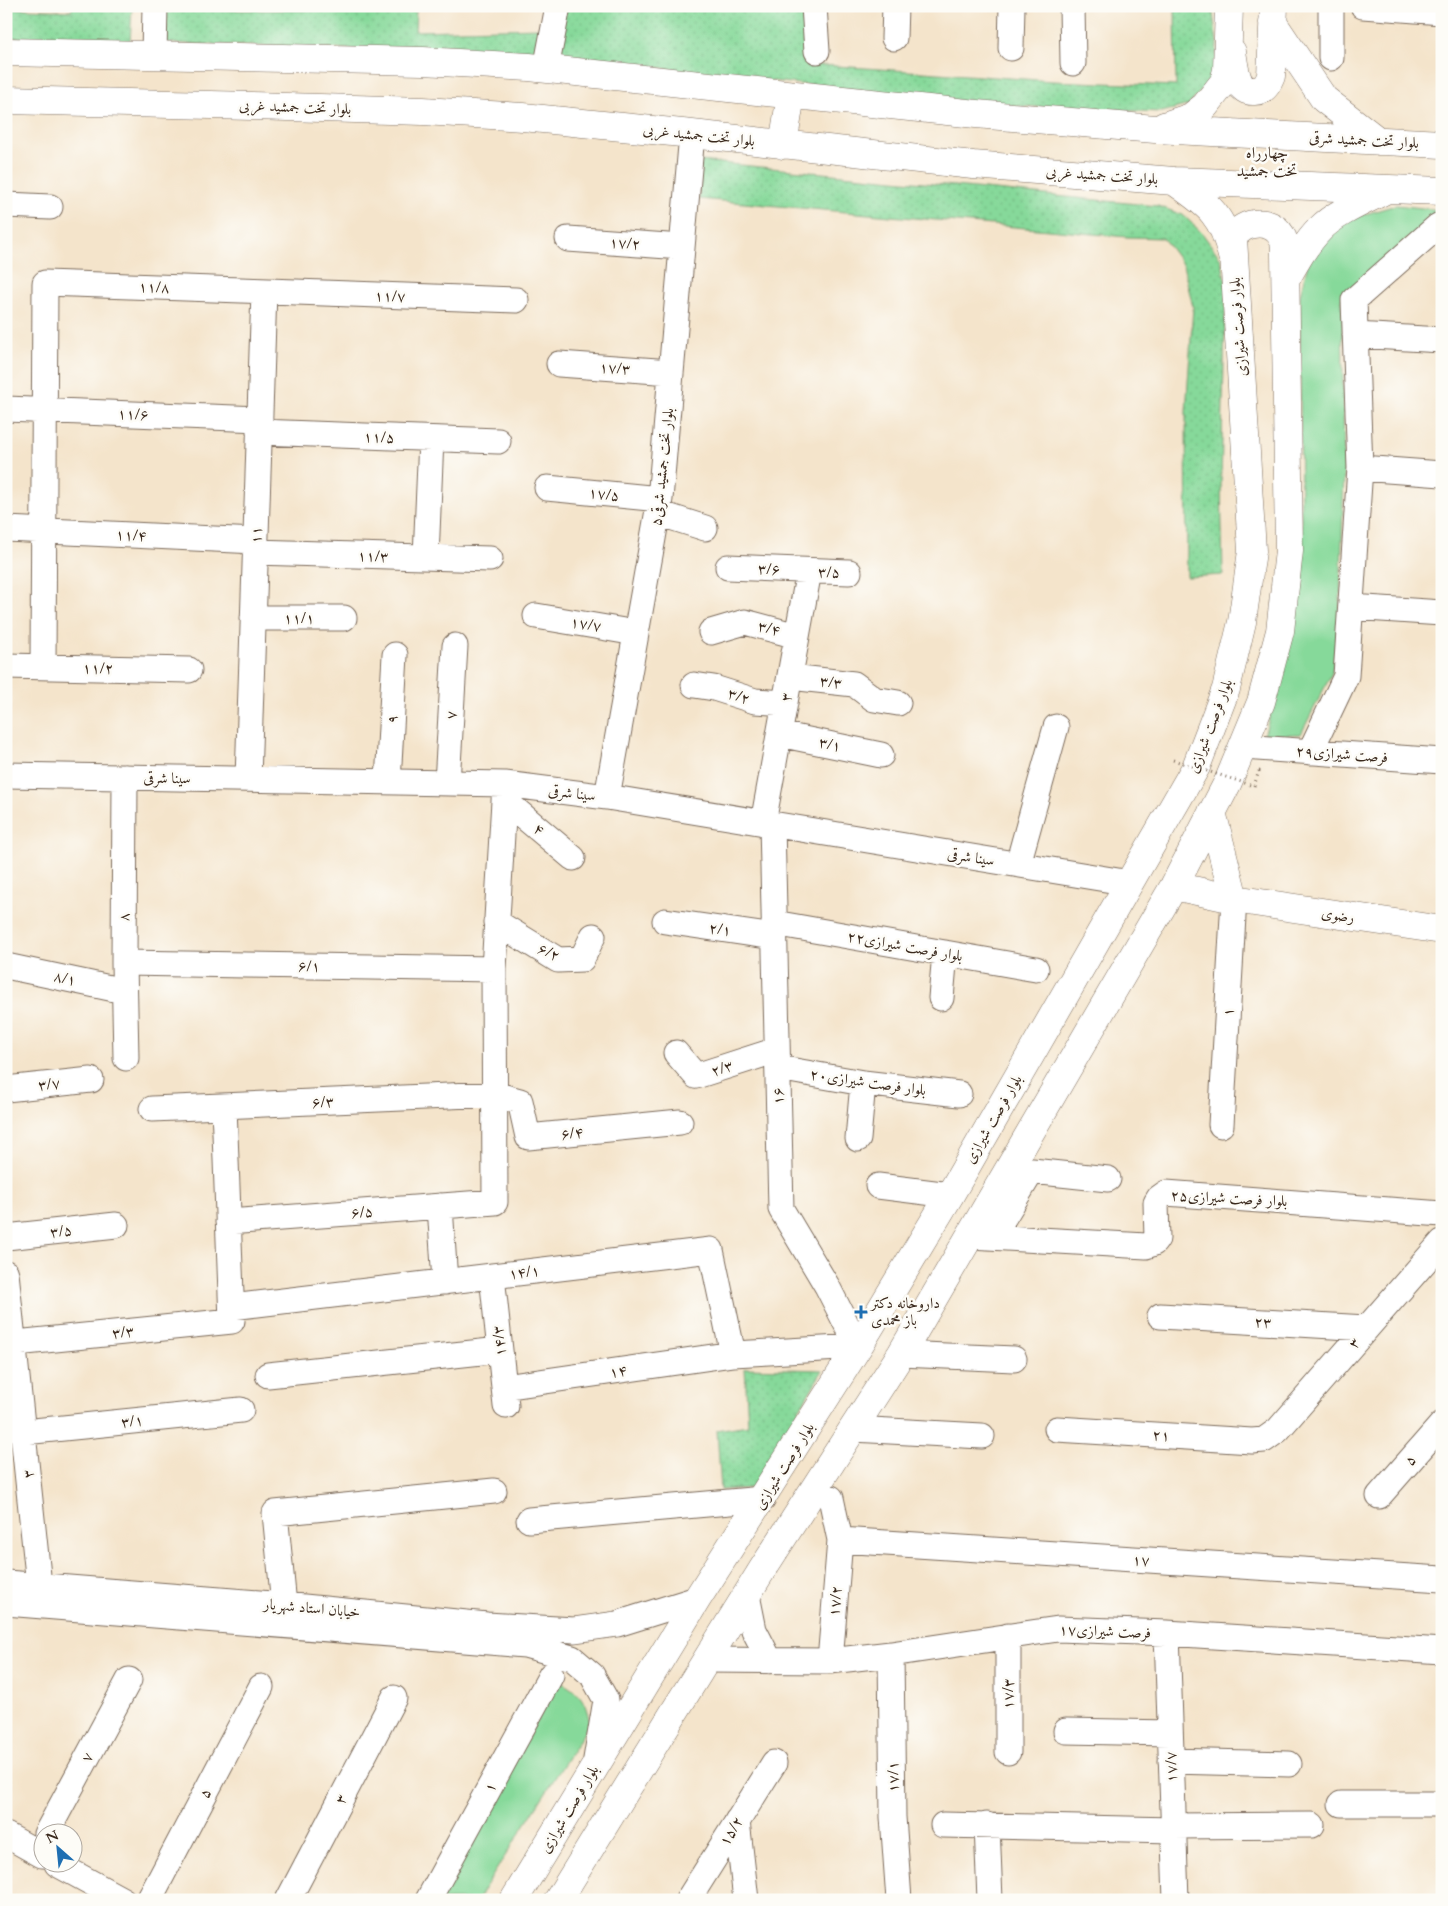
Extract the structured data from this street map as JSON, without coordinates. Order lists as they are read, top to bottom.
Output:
{
  "streets": {
    "main road": [
      "بلوار تخت جمشید غربی",
      "بلوار تخت جمشید شرقی",
      "بلوار فرصت شیرازی",
      "رضوی"
    ],
    "street": [
      "۱۷/۲",
      "۱۱/۸",
      "۱۱/۷",
      "۱۷/۳",
      "۱۱/۶",
      "۱۱/۵",
      "بلوار تخت جمشید شرقی۵",
      "۱۷/۵",
      "۱۱/۴",
      "۱۱",
      "۱۱/۳",
      "۳/۶",
      "۳/۵",
      "۱۱/۱",
      "۱۷/۷",
      "۳/۴",
      "۱۱/۲",
      "۳/۳",
      "۳/۲",
      "۳",
      "۷",
      "۹",
      "۳/۱",
      "فرصت شیرازی۲۹",
      "سینا شرقی",
      "۴",
      "۸",
      "۲/۱",
      "بلوار فرصت شیرازی۲۲",
      "۶/۲",
      "۶/۱",
      "۸/۱",
      "۱",
      "۲/۳",
      "بلوار فرصت شیرازی۲۰",
      "۳/۷",
      "۱۶",
      "۶/۳",
      "۶/۴",
      "بلوار فرصت شیرازی۲۵",
      "۶/۵",
      "۱۴/۱",
      "۲۳",
      "۱۴/۳",
      "۱۴",
      "۲۱",
      "۵",
      "۱۷",
      "خیابان استاد شهریار",
      "۱۷فرصت شیرازی",
      "۱۷/۱",
      "۱۵/۲"
    ]
  },
  "crossings": [
    ["بلوار تخت جمشید غربی", "بلوار تخت جمشید شرقی۵"],
    ["۱۷/۲", "بلوار تخت جمشید شرقی۵"],
    ["۱۷/۲", "۱۷"],
    ["۱۷/۲", "۱۷فرصت شیرازی"],
    ["۱۱/۸", "۱۱/۷"],
    ["۱۱/۸", "۱۱/۶"],
    ["۱۱/۸", "۱۱"],
    ["۱۱/۷", "۱۱"],
    ["بلوار فرصت شیرازی", "سینا شرقی"],
    ["بلوار فرصت شیرازی", "۱۶"],
    ["بلوار فرصت شیرازی", "۱۴"],
    ["بلوار فرصت شیرازی", "خیابان استاد شهریار"],
    ["۱۷/۳", "بلوار تخت جمشید شرقی۵"],
    ["۱۷/۳", "۱۷فرصت شیرازی"],
    ["۱۱/۶", "۱۱/۵"],
    ["۱۱/۶", "۱۱"],
    ["۱۱/۵", "۱۱"],
    ["بلوار تخت جمشید شرقی۵", "۱۷/۵"],
    ["بلوار تخت جمشید شرقی۵", "۱۷/۷"],
    ["بلوار تخت جمشید شرقی۵", "سینا شرقی"],
    ["۱۱/۴", "۱۱"],
    ["۱۱/۴", "۱۱/۳"],
    ["۱۱", "۱۱/۳"],
    ["۱۱", "۱۱/۱"],
    ["۱۱", "سینا شرقی"],
    ["۳/۶", "۳/۵"],
    ["۳/۶", "۳"],
    ["۳/۵", "۳"],
    ["۱۷/۷", "۱۷فرصت شیرازی"],
    ["۳/۴", "۳"],
    ["۳/۳", "۳"],
    ["۳/۳", "۱۴/۱"],
    ["۳/۲", "۳"],
    ["۳", "۳/۱"],
    ["۳", "سینا شرقی"],
    ["۳", "۱۶"],
    ["۳", "۲۳"],
    ["۳", "۲۱"],
    ["۳", "خیابان استاد شهریار"],
    ["۷", "سینا شرقی"],
    ["۹", "سینا شرقی"],
    ["سینا شرقی", "۴"],
    ["سینا شرقی", "۸"],
    ["سینا شرقی", "۱۶"],
    ["رضوی", "۱"],
    ["۸", "۶/۱"],
    ["۸", "۸/۱"],
    ["۲/۱", "بلوار فرصت شیرازی۲۲"],
    ["۲/۱", "۱۶"],
    ["بلوار فرصت شیرازی۲۲", "۱۶"],
    ["۲/۳", "بلوار فرصت شیرازی۲۰"],
    ["۲/۳", "۱۶"],
    ["بلوار فرصت شیرازی۲۰", "۱۶"],
    ["۱۶", "۱۴"],
    ["۶/۳", "۶/۴"],
    ["۶/۳", "۶/۵"],
    ["۶/۴", "۶/۵"],
    ["۱۴/۱", "۱۴/۳"],
    ["۱۴/۱", "۱۴"],
    ["۱۴/۳", "۱۴"],
    ["۱۷فرصت شیرازی", "۱۷/۱"]
  ],
  "districts": ["چهارراه تخت جمشید"],
  "places": {
    "health": ["داروخانه دکتر باز محمدی"]
  },
  "north": "top left"
}
